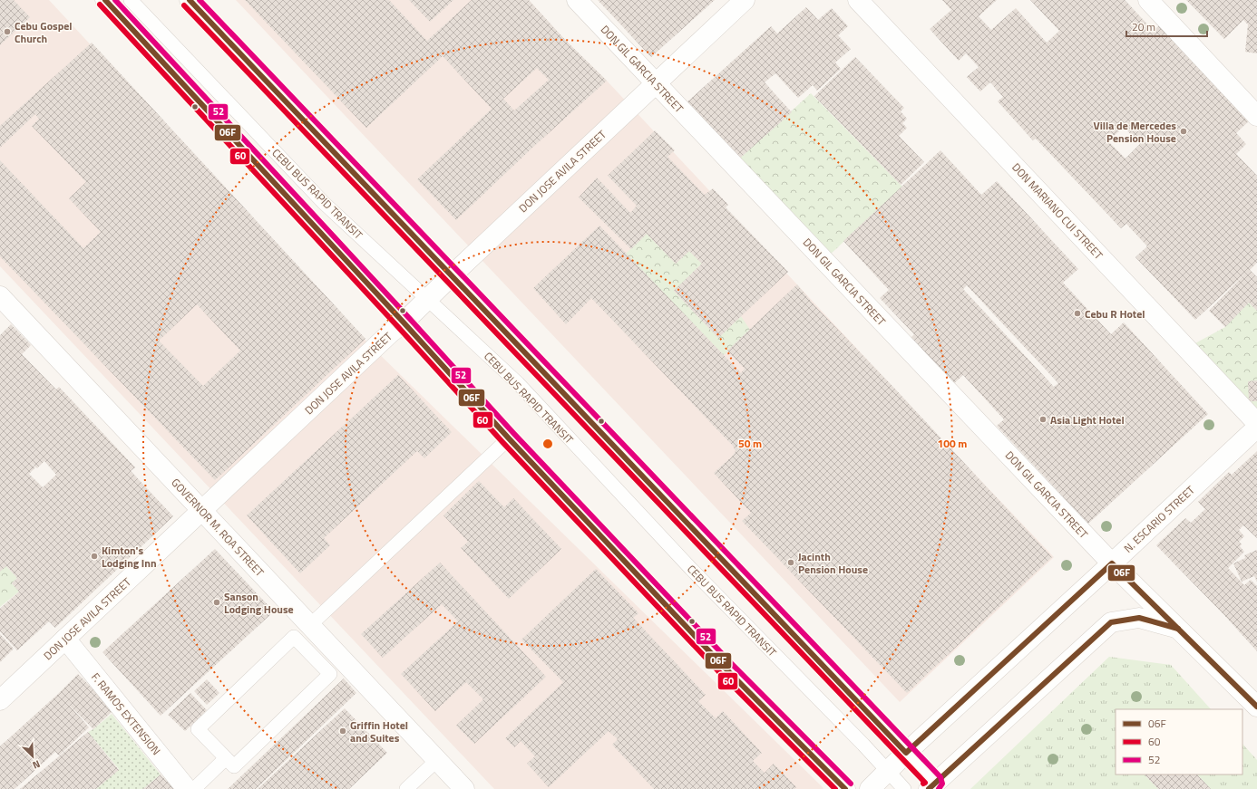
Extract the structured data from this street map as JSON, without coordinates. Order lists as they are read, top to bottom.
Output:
{
  "streets": {
    "street": [
      "DON GIL GARCIA STREET",
      "DON JOSE AVILA STREET",
      "DON MARIANO CUI STREET",
      "N. ESCARIO STREET",
      "GOVERNOR M. ROA STREET",
      "F. RAMOS EXTENSION"
    ],
    "lane": ["CEBU BUS RAPID TRANSIT"]
  },
  "crossings": [
    ["DON GIL GARCIA STREET", "DON JOSE AVILA STREET"],
    ["DON GIL GARCIA STREET", "N. ESCARIO STREET"],
    ["DON JOSE AVILA STREET", "CEBU BUS RAPID TRANSIT"],
    ["DON JOSE AVILA STREET", "GOVERNOR M. ROA STREET"],
    ["DON JOSE AVILA STREET", "F. RAMOS EXTENSION"],
    ["CEBU BUS RAPID TRANSIT", "N. ESCARIO STREET"]
  ],
  "places": [
    "Cebu Gospel Church",
    "Villa de Mercedes Pension House",
    "Cebu R Hotel",
    "Asia Light Hotel",
    "Kimton's Lodging Inn",
    "Jacinth Pension House",
    "Sanson Lodging House",
    "Griffin Hotel and Suites"
  ],
  "lines": ["transit line 06F", "transit line 52", "transit line 60"],
  "legend": ["06F", "60", "52"],
  "scale_bar": "20 m",
  "north": "bottom right",
  "rings": ["50 m", "100 m"]
}
